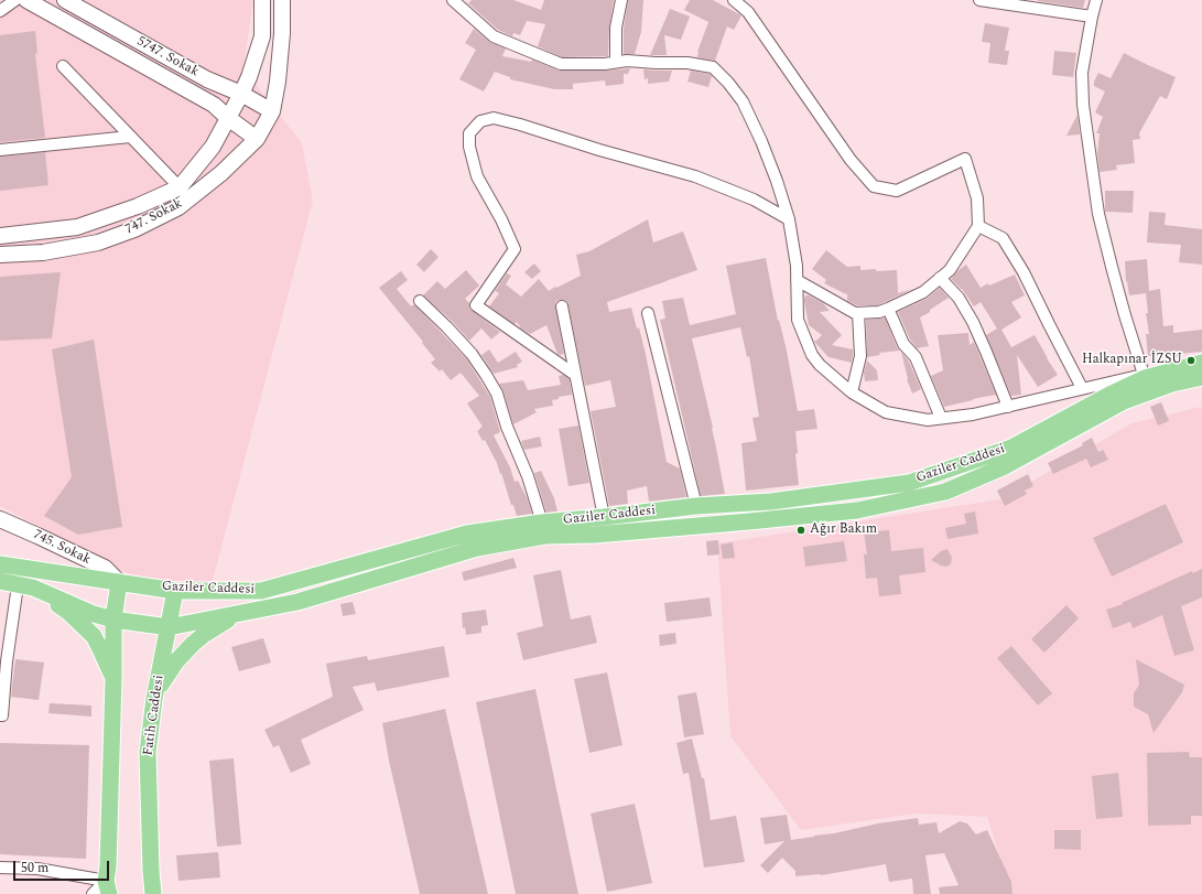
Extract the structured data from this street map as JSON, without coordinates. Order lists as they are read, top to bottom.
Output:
{
  "streets": {
    "main road": [
      "5747. Sokak",
      "747. Sokak",
      "Gaziler Caddesi",
      "745. Sokak",
      "Fatih Caddesi"
    ]
  },
  "crossings": [
    ["5747. Sokak", "747. Sokak"],
    ["Gaziler Caddesi", "745. Sokak"],
    ["Gaziler Caddesi", "Fatih Caddesi"]
  ],
  "places": ["Halkapınar İZSU", "Ağır Bakım"],
  "scale_bar": "50 m"
}
